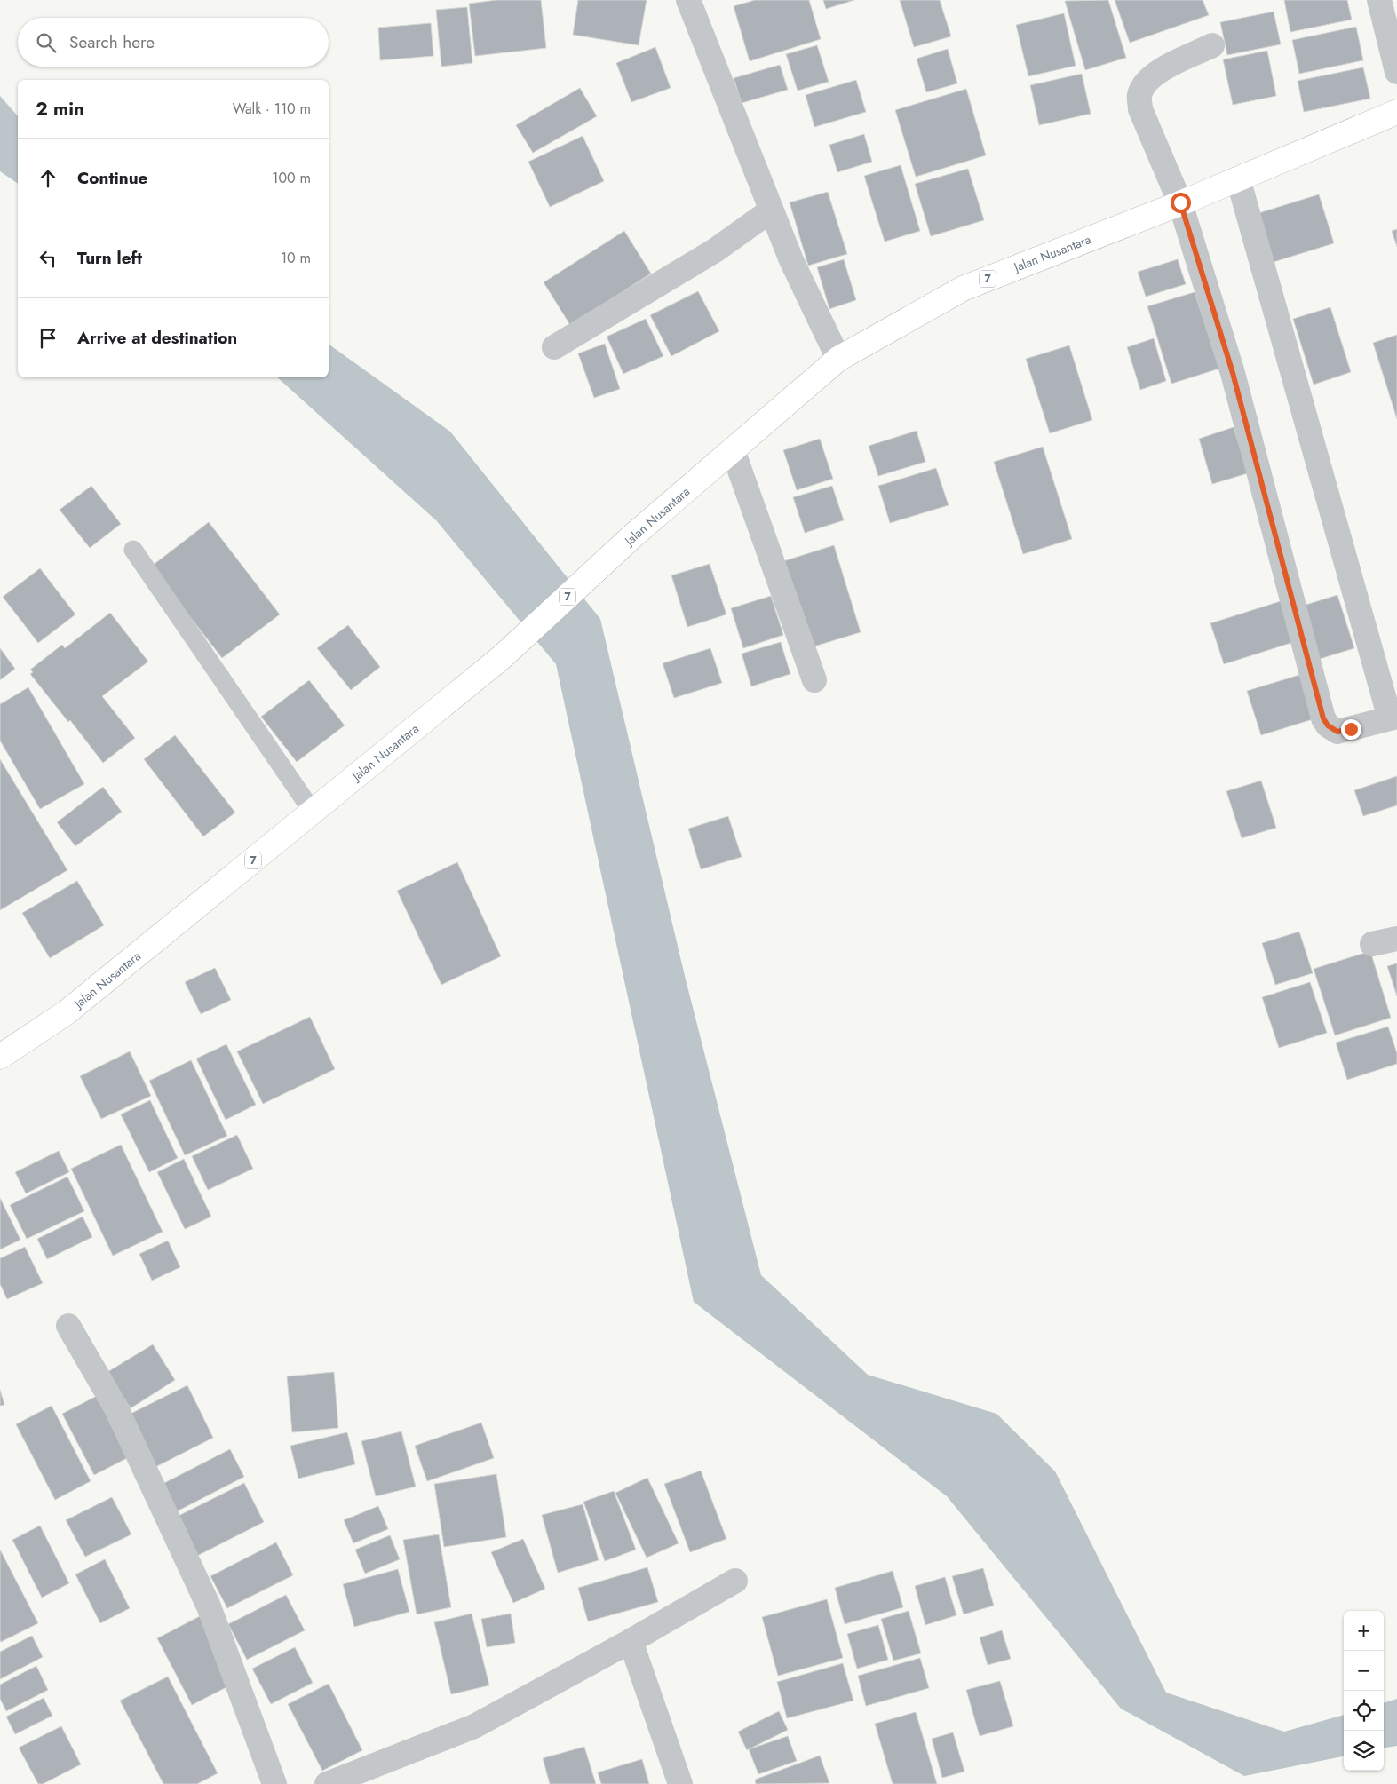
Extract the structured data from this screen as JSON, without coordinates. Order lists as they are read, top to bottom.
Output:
{
  "streets": {
    "highway": ["Jalan Nusantara", "7"]
  },
  "page": {
    "search": "Search here",
    "heading": ["2 min", "Walk · 110 m"],
    "list": [
      ["Continue", "100 m"],
      ["Turn left", "10 m"],
      "Arrive at destination"
    ],
    "map_buttons": ["+", "−"]
  }
}
